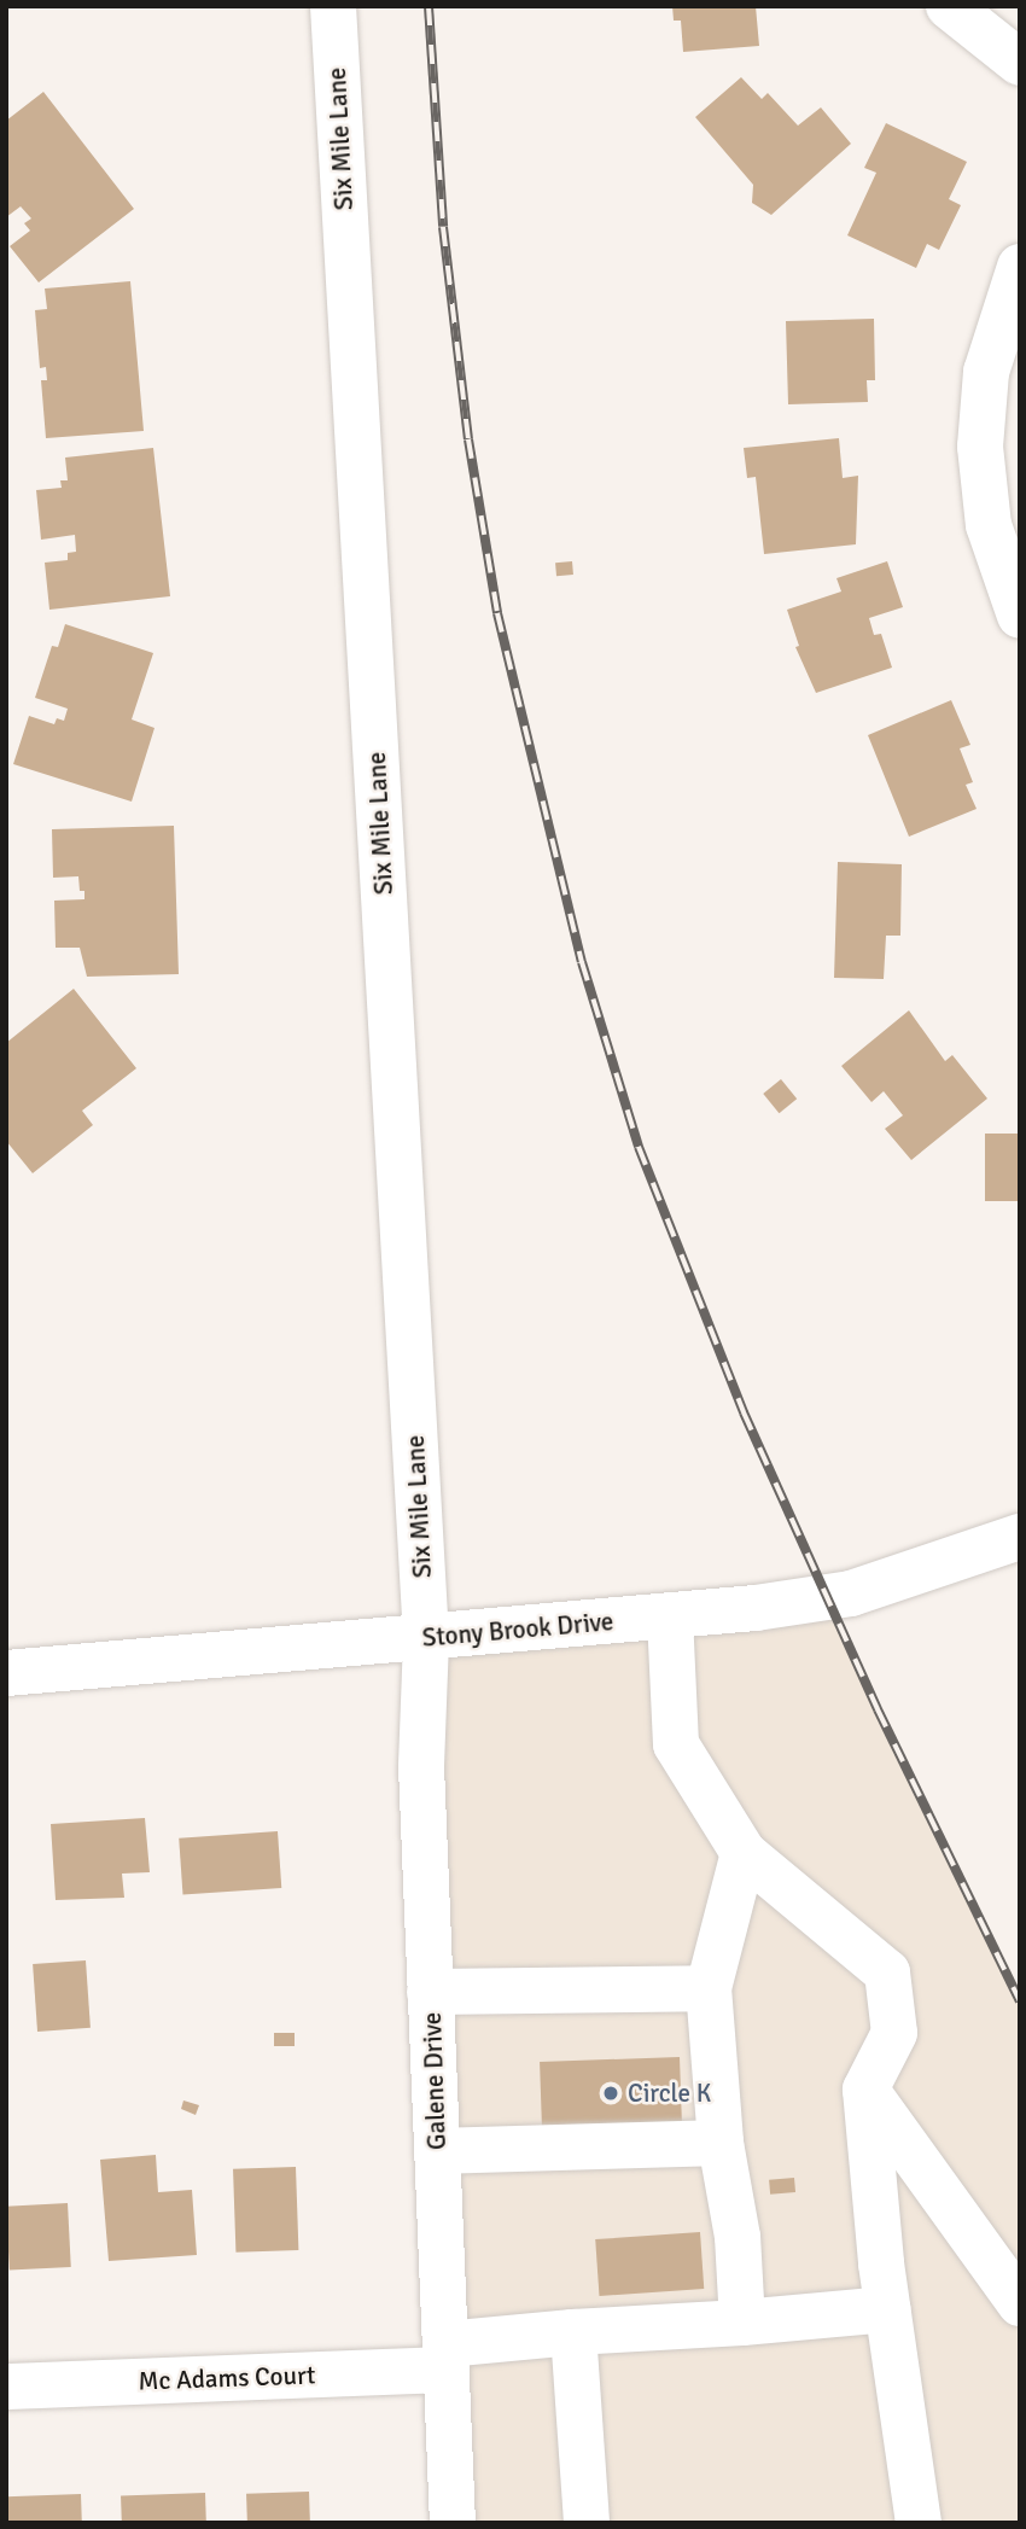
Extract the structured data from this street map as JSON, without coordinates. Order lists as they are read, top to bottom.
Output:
{
  "streets": {
    "street": [
      "Six Mile Lane",
      "Stony Brook Drive",
      "Galene Drive",
      "Mc Adams Court"
    ]
  },
  "crossings": [
    ["Six Mile Lane", "Stony Brook Drive"],
    ["Six Mile Lane", "Galene Drive"],
    ["Stony Brook Drive", "Galene Drive"],
    ["Galene Drive", "Mc Adams Court"]
  ],
  "places": ["Circle K"]
}
